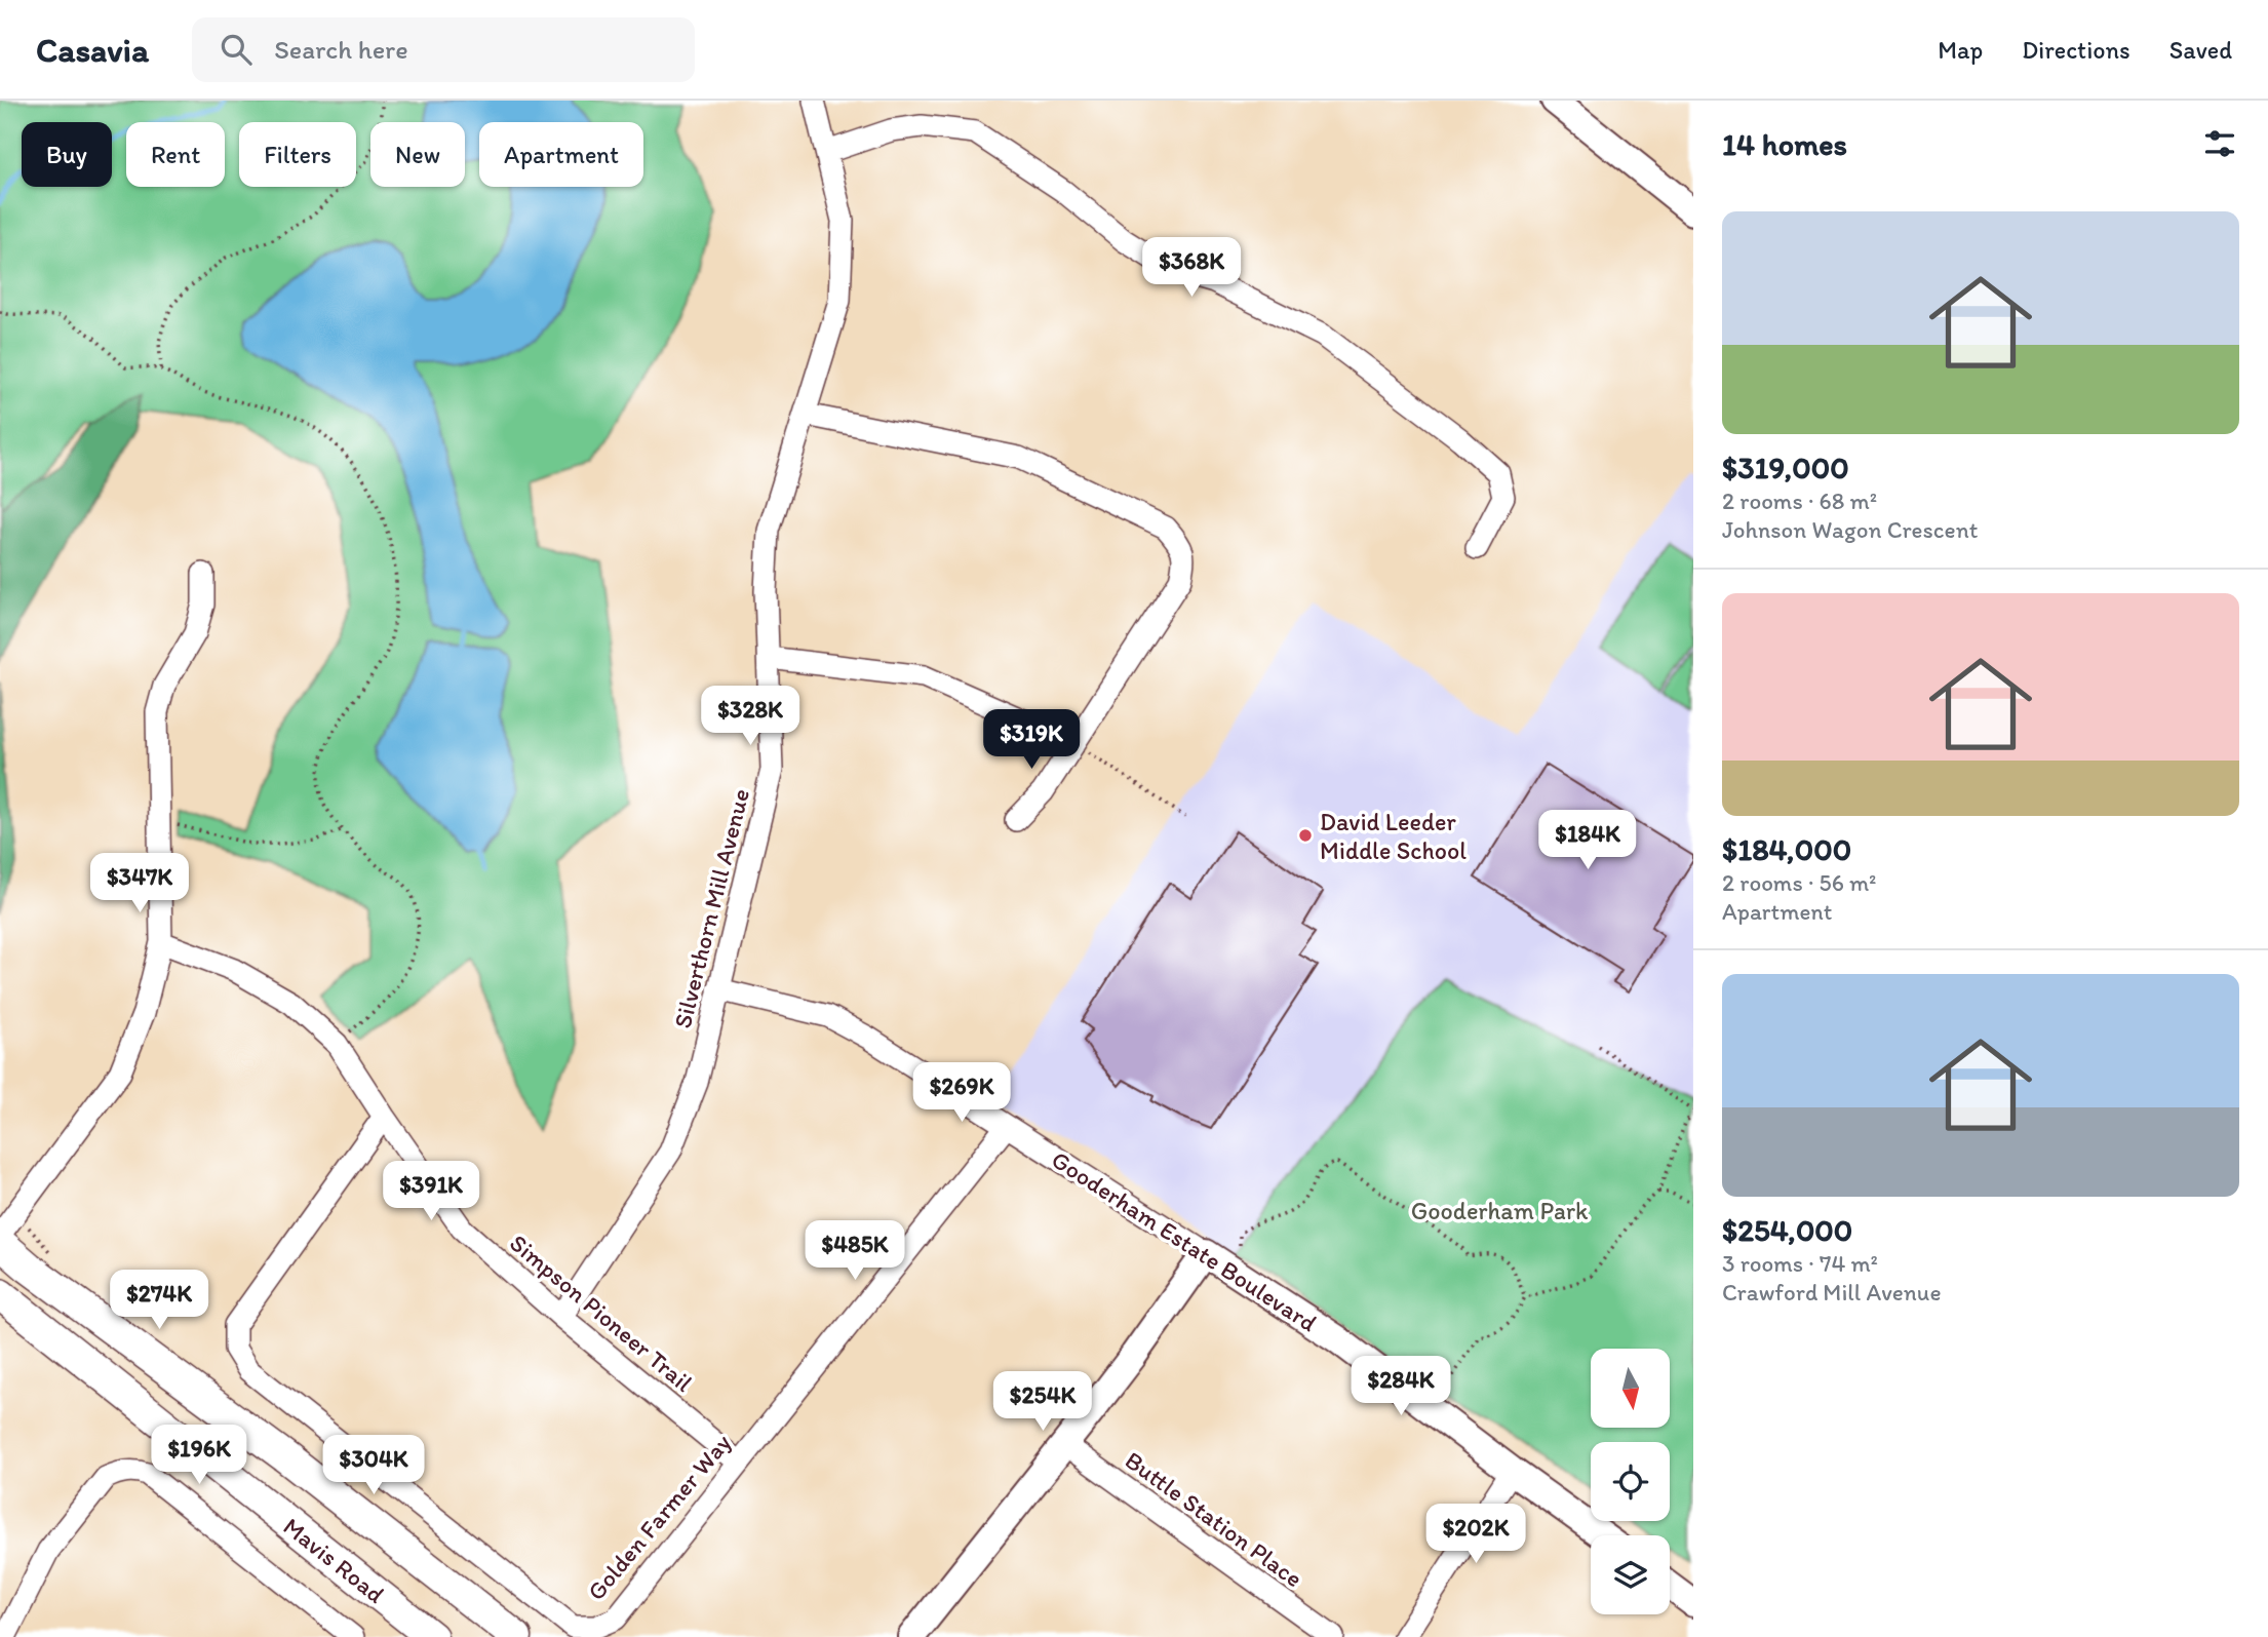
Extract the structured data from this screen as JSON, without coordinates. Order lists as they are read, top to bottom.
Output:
{
  "streets": {
    "main road": ["Mavis Road"],
    "street": [
      "Silverthorn Mill Avenue",
      "Gooderham Estate Boulevard",
      "Simpson Pioneer Trail",
      "Golden Farmer Way",
      "Buttle Station Place"
    ]
  },
  "crossings": [
    ["Silverthorn Mill Avenue", "Gooderham Estate Boulevard"],
    ["Silverthorn Mill Avenue", "Simpson Pioneer Trail"],
    ["Gooderham Estate Boulevard", "Golden Farmer Way"],
    ["Simpson Pioneer Trail", "Golden Farmer Way"]
  ],
  "parks": ["Gooderham Park"],
  "places": ["David Leeder Middle School"],
  "north": "bottom",
  "page": {
    "header": "Casavia",
    "search": "Search here",
    "nav": ["Map", "Directions", "Saved"],
    "heading": "14 homes",
    "chip": [
      "Buy",
      "Rent",
      "Filters",
      "New",
      "Apartment"
    ],
    "list": [
      {
        "name": "$319,000",
        "note": "2 rooms · 68 m² · Johnson Wagon Crescent"
      },
      {
        "name": "$184,000",
        "note": "2 rooms · 56 m² · Apartment"
      },
      {
        "name": "$254,000",
        "note": "3 rooms · 74 m² · Crawford Mill Avenue"
      }
    ],
    "price": [
      "$368K",
      "$328K",
      "$319K",
      "$184K",
      "$347K",
      "$269K",
      "$391K",
      "$485K",
      "$274K",
      "$284K",
      "$254K",
      "$196K",
      "$304K",
      "$202K"
    ]
  }
}
